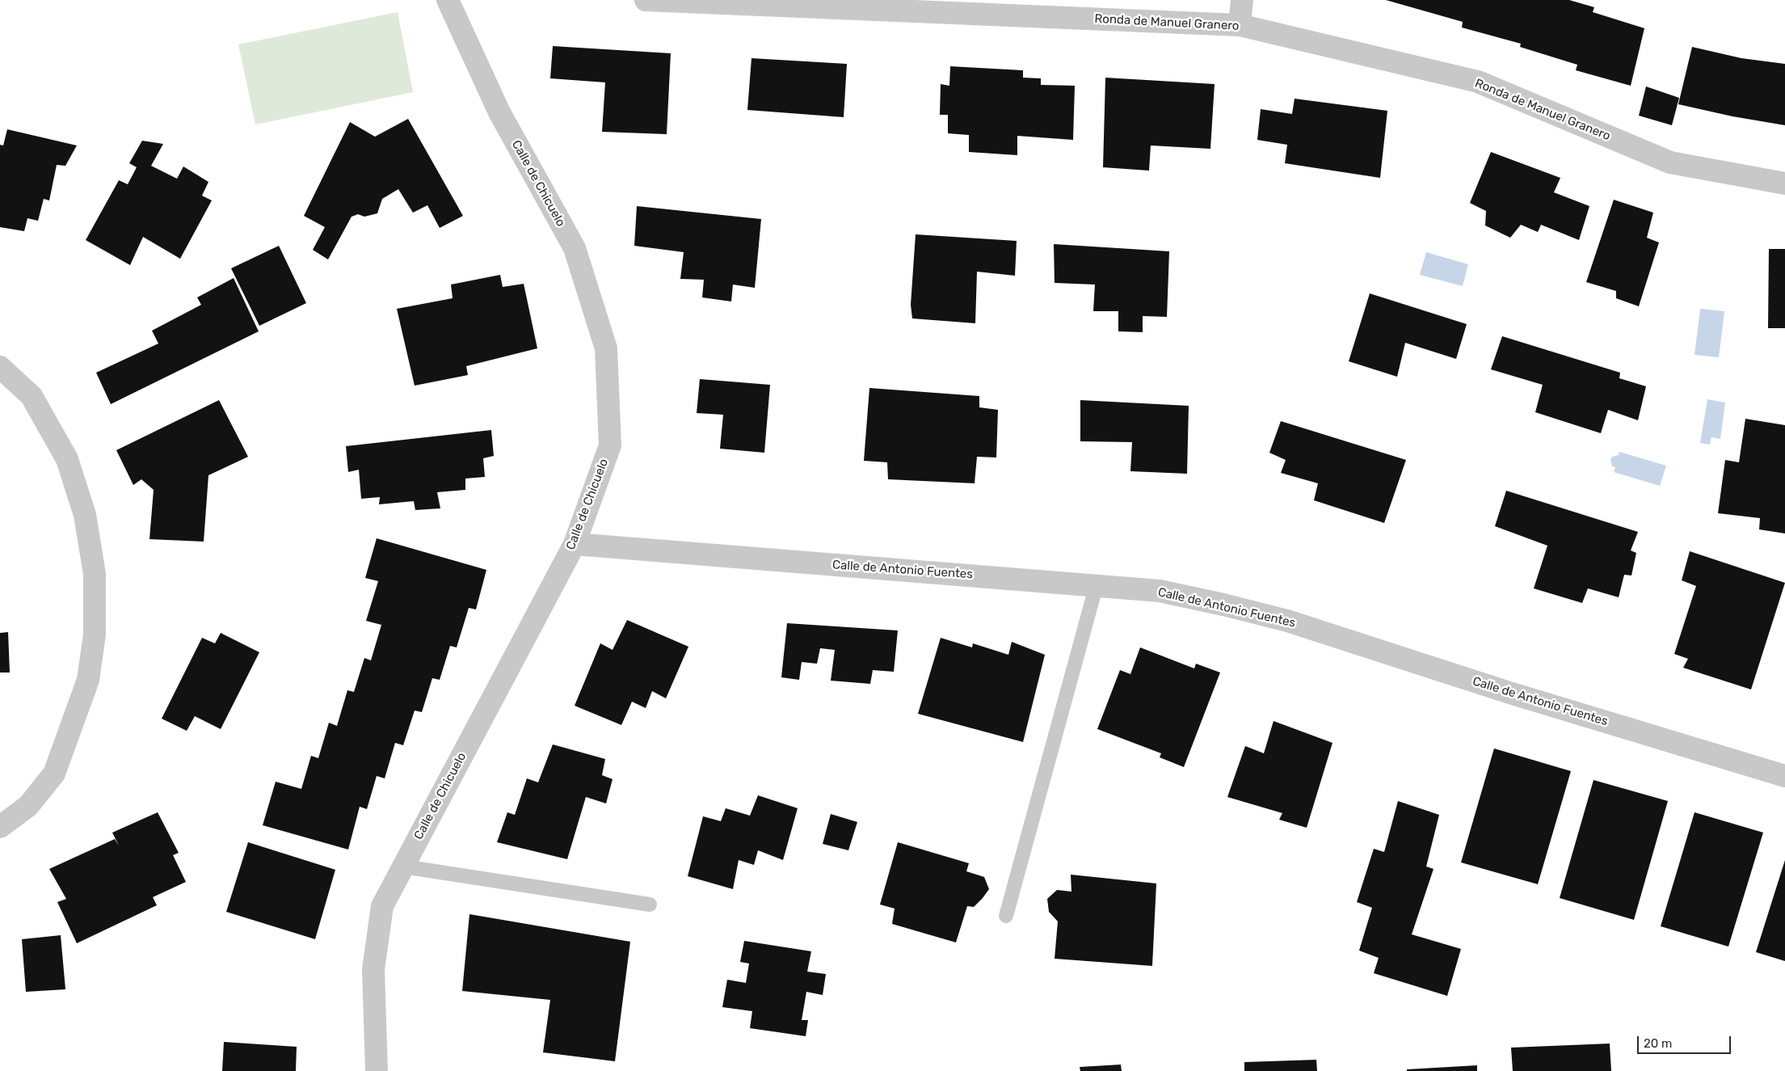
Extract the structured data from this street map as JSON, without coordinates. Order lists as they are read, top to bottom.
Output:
{
  "streets": {
    "street": ["Ronda de Manuel Granero", "Calle de Chicuelo", "Calle de Antonio Fuentes"]
  },
  "crossings": [
    ["Calle de Chicuelo", "Calle de Antonio Fuentes"]
  ],
  "scale_bar": "20 m"
}
